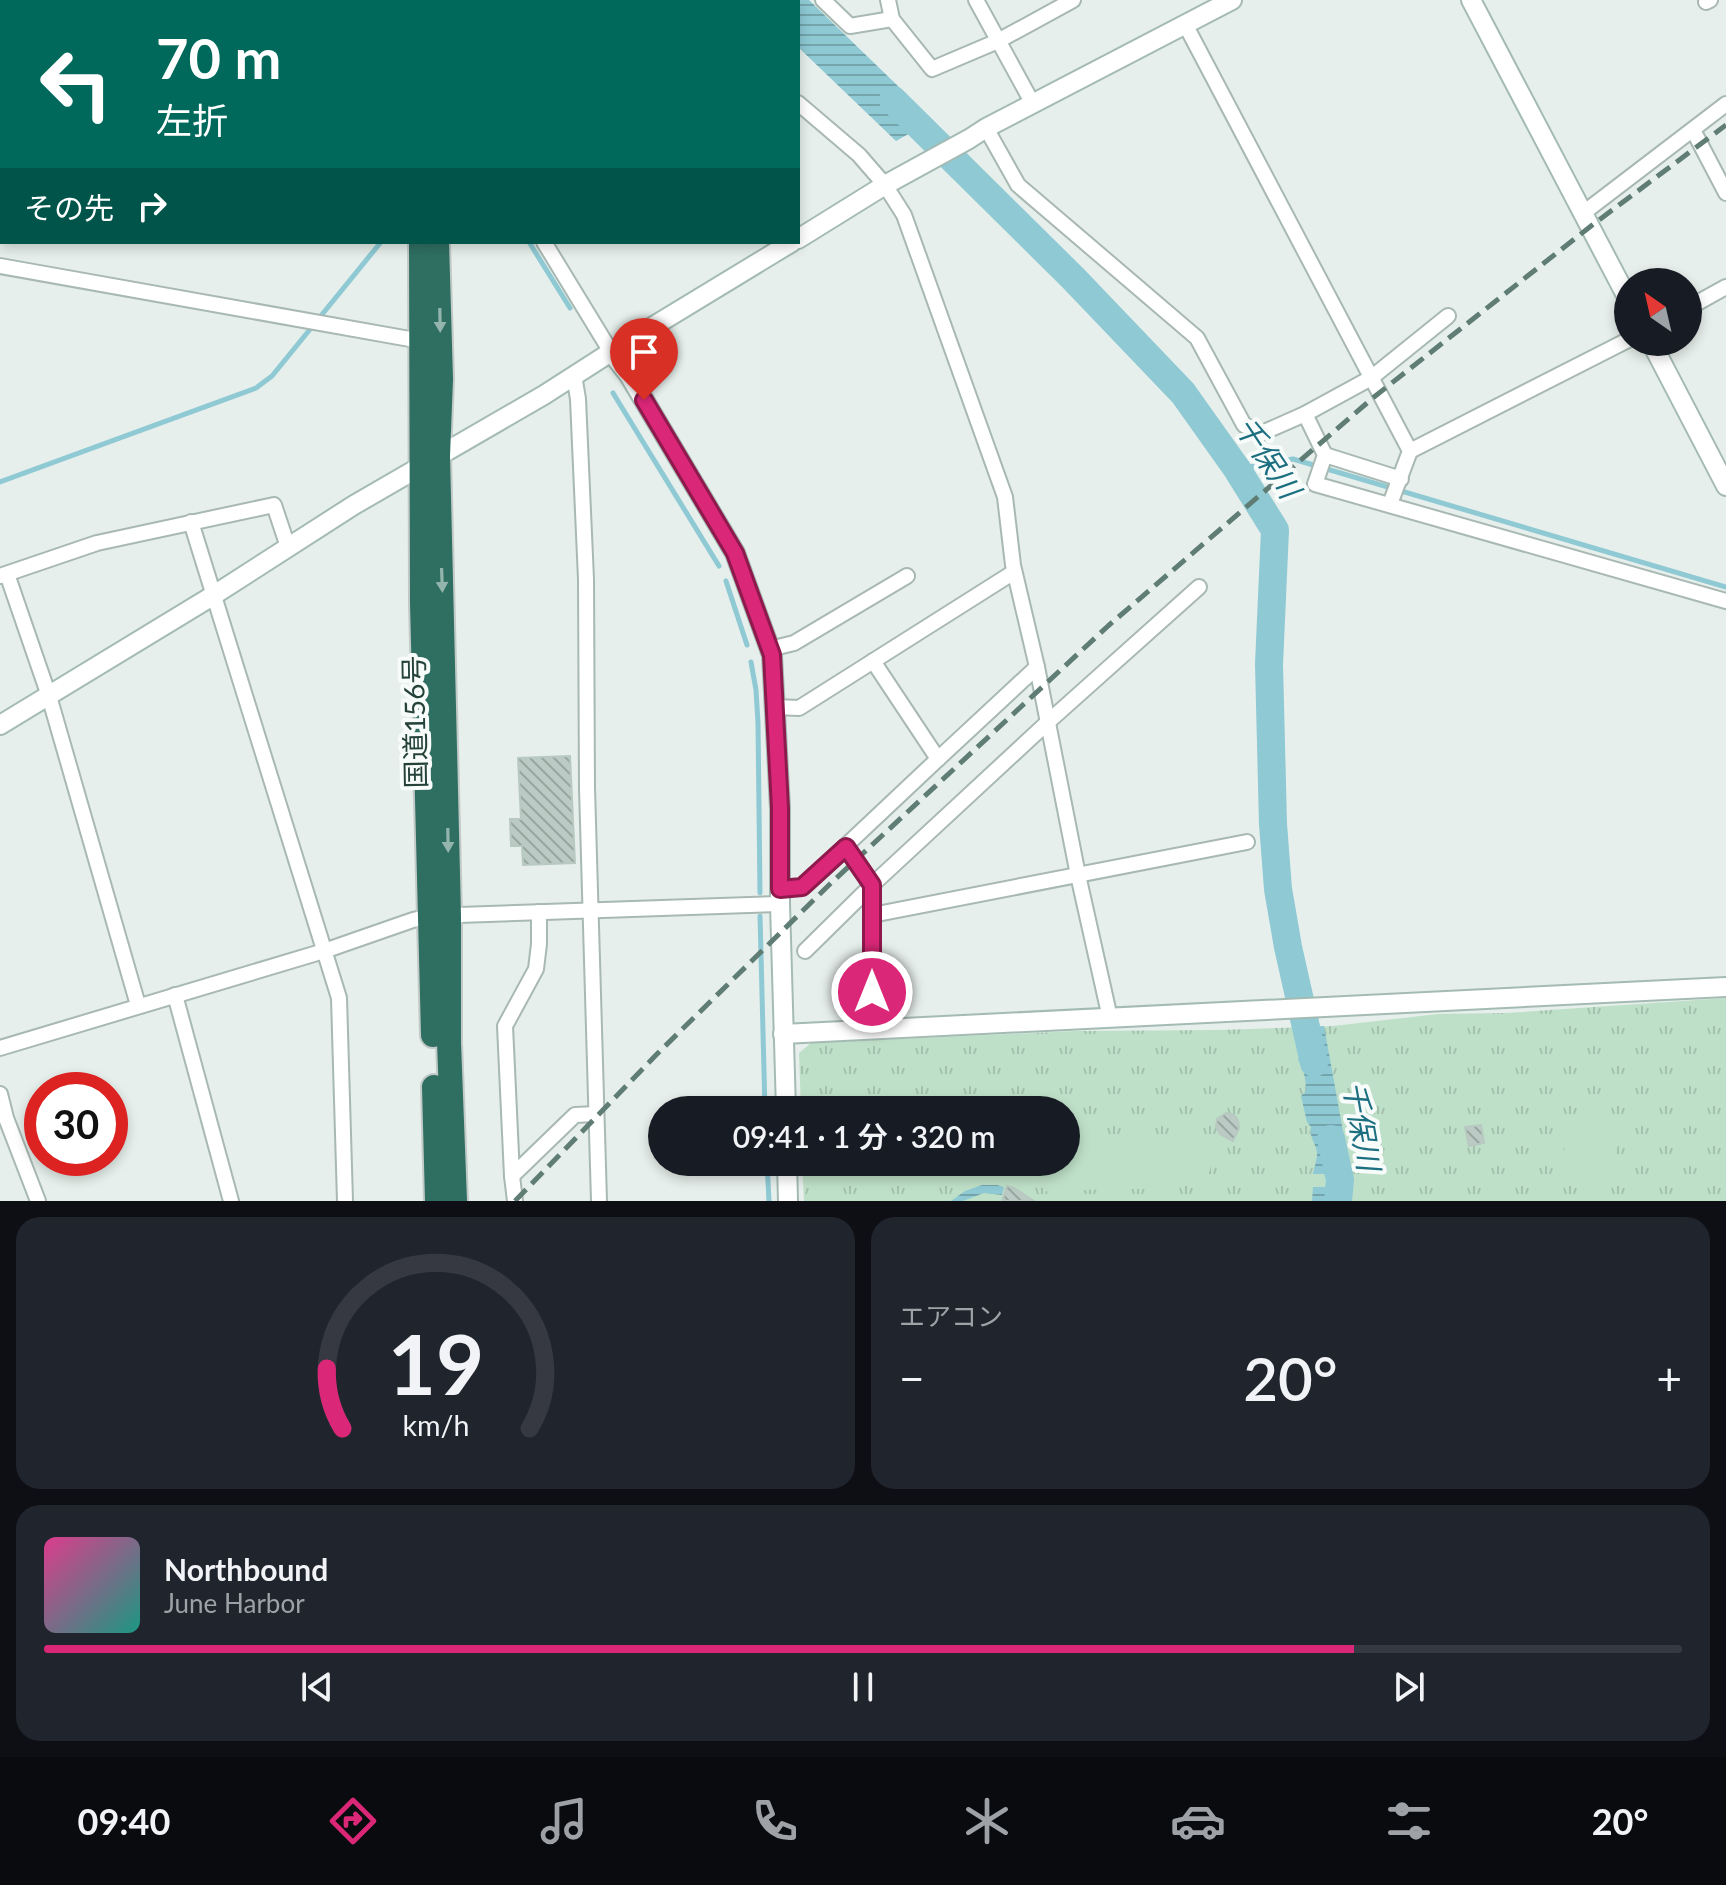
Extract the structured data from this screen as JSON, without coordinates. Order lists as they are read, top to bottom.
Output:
{
  "streets": {
    "highway": ["国道156号"]
  },
  "water": ["千保川"],
  "north": "top left",
  "page": {
    "turn": ["70 m", "左折"],
    "then": "その先",
    "limit": "30",
    "trip": "09:41 · 1 分 · 320 m",
    "tile": "エアコン",
    "heat": ["−", "20°", "+"],
    "song": ["Northbound", "June Harbor"],
    "tabs": ["09:40", "20°"],
    "gauge": ["19", "km/h"]
  }
}
